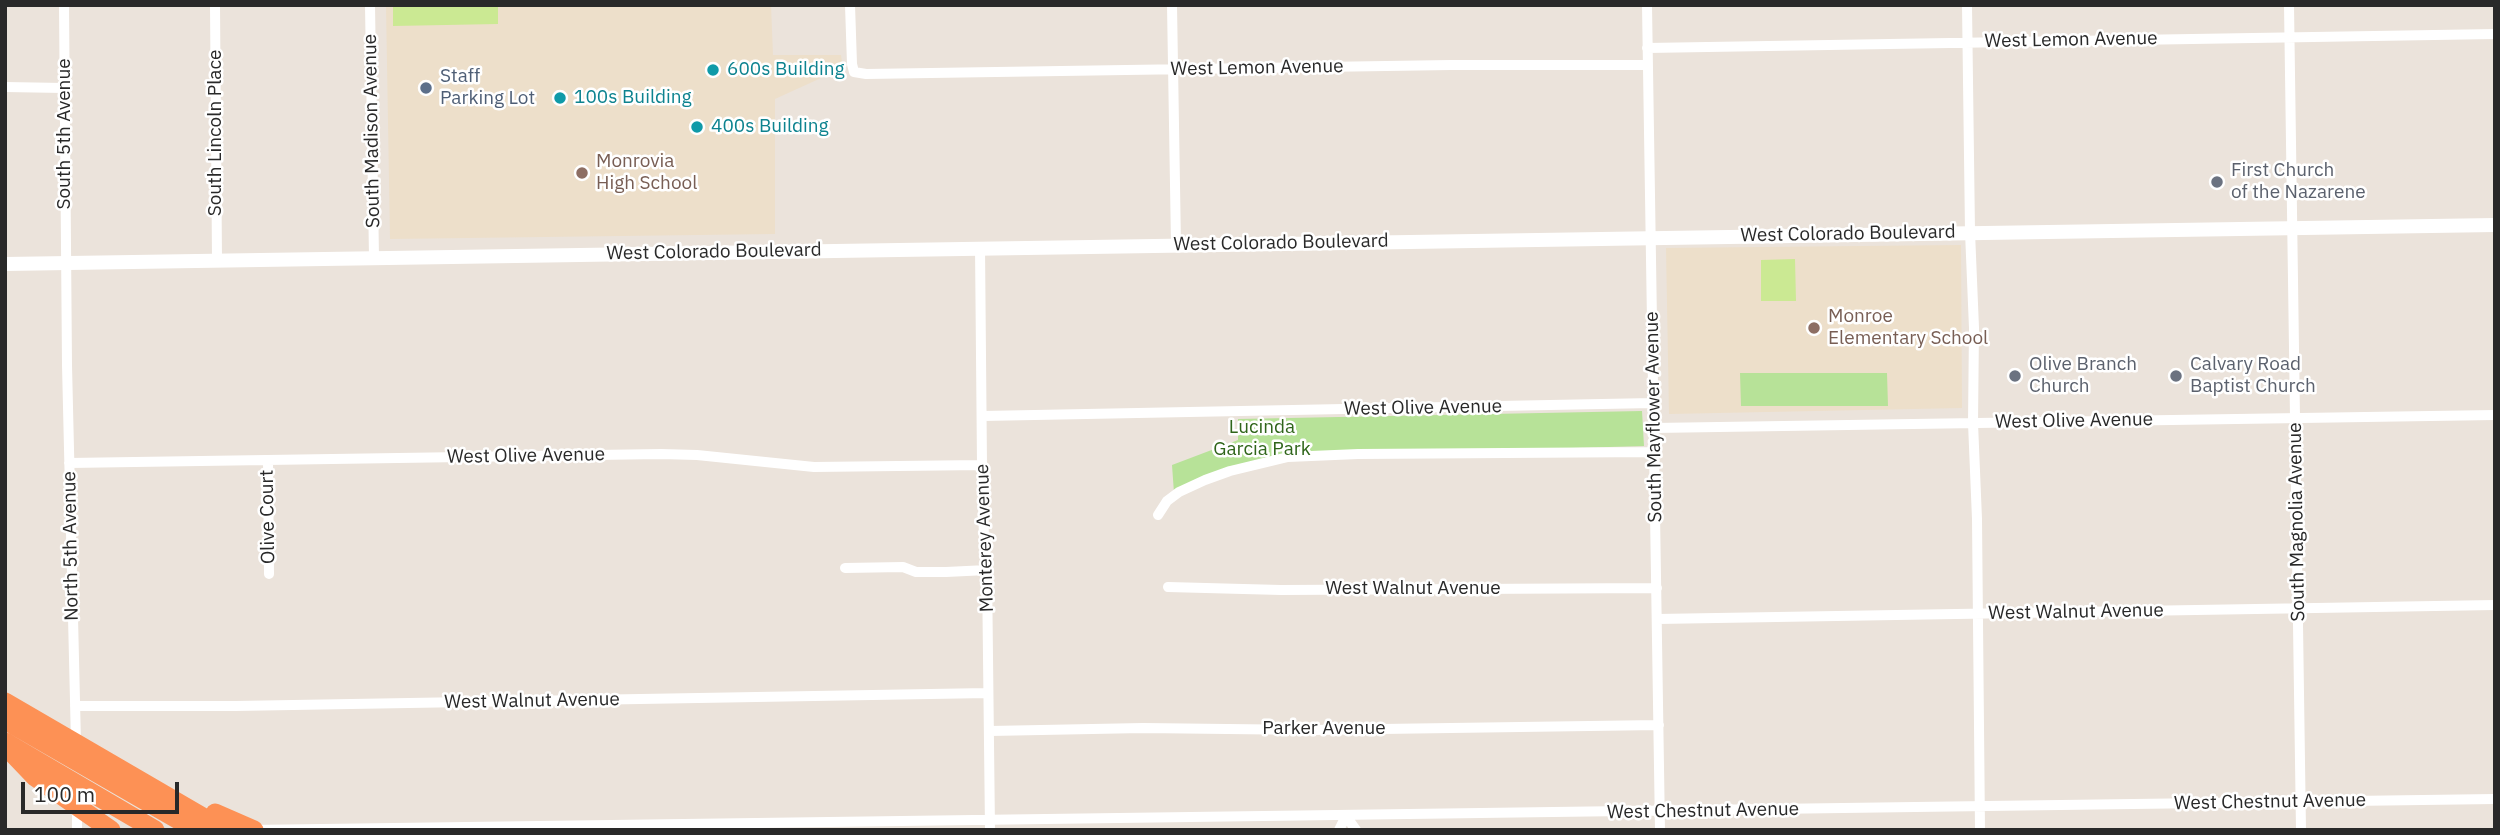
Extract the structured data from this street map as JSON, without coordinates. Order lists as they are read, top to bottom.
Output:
{
  "streets": {
    "street": [
      "West Lemon Avenue",
      "South Madison Avenue",
      "South Lincoln Place",
      "South 5th Avenue",
      "West Colorado Boulevard",
      "West Olive Avenue",
      "South Mayflower Avenue",
      "Olive Court",
      "South Magnolia Avenue",
      "Monterey Avenue",
      "North 5th Avenue",
      "West Walnut Avenue",
      "Parker Avenue",
      "West Chestnut Avenue"
    ]
  },
  "crossings": [
    ["West Lemon Avenue", "South Mayflower Avenue"],
    ["West Lemon Avenue", "South Magnolia Avenue"],
    ["South Madison Avenue", "West Colorado Boulevard"],
    ["South Lincoln Place", "West Colorado Boulevard"],
    ["South 5th Avenue", "West Colorado Boulevard"],
    ["South 5th Avenue", "North 5th Avenue"],
    ["West Colorado Boulevard", "South Mayflower Avenue"],
    ["West Colorado Boulevard", "South Magnolia Avenue"],
    ["West Colorado Boulevard", "Monterey Avenue"],
    ["West Colorado Boulevard", "North 5th Avenue"],
    ["West Olive Avenue", "South Mayflower Avenue"],
    ["West Olive Avenue", "Olive Court"],
    ["West Olive Avenue", "South Magnolia Avenue"],
    ["West Olive Avenue", "Monterey Avenue"],
    ["West Olive Avenue", "North 5th Avenue"],
    ["South Mayflower Avenue", "West Walnut Avenue"],
    ["South Mayflower Avenue", "Parker Avenue"],
    ["South Mayflower Avenue", "West Chestnut Avenue"],
    ["South Magnolia Avenue", "West Walnut Avenue"],
    ["South Magnolia Avenue", "West Chestnut Avenue"],
    ["Monterey Avenue", "West Walnut Avenue"],
    ["Monterey Avenue", "Parker Avenue"],
    ["Monterey Avenue", "West Chestnut Avenue"],
    ["North 5th Avenue", "West Walnut Avenue"]
  ],
  "parks": ["Lucinda Garcia Park"],
  "places": [
    "600s Building",
    "Staff Parking Lot",
    "100s Building",
    "400s Building",
    "Monrovia High School",
    "First Church of the Nazarene",
    "Monroe Elementary School",
    "Olive Branch Church",
    "Calvary Road Baptist Church"
  ],
  "scale_bar": "100 m"
}
